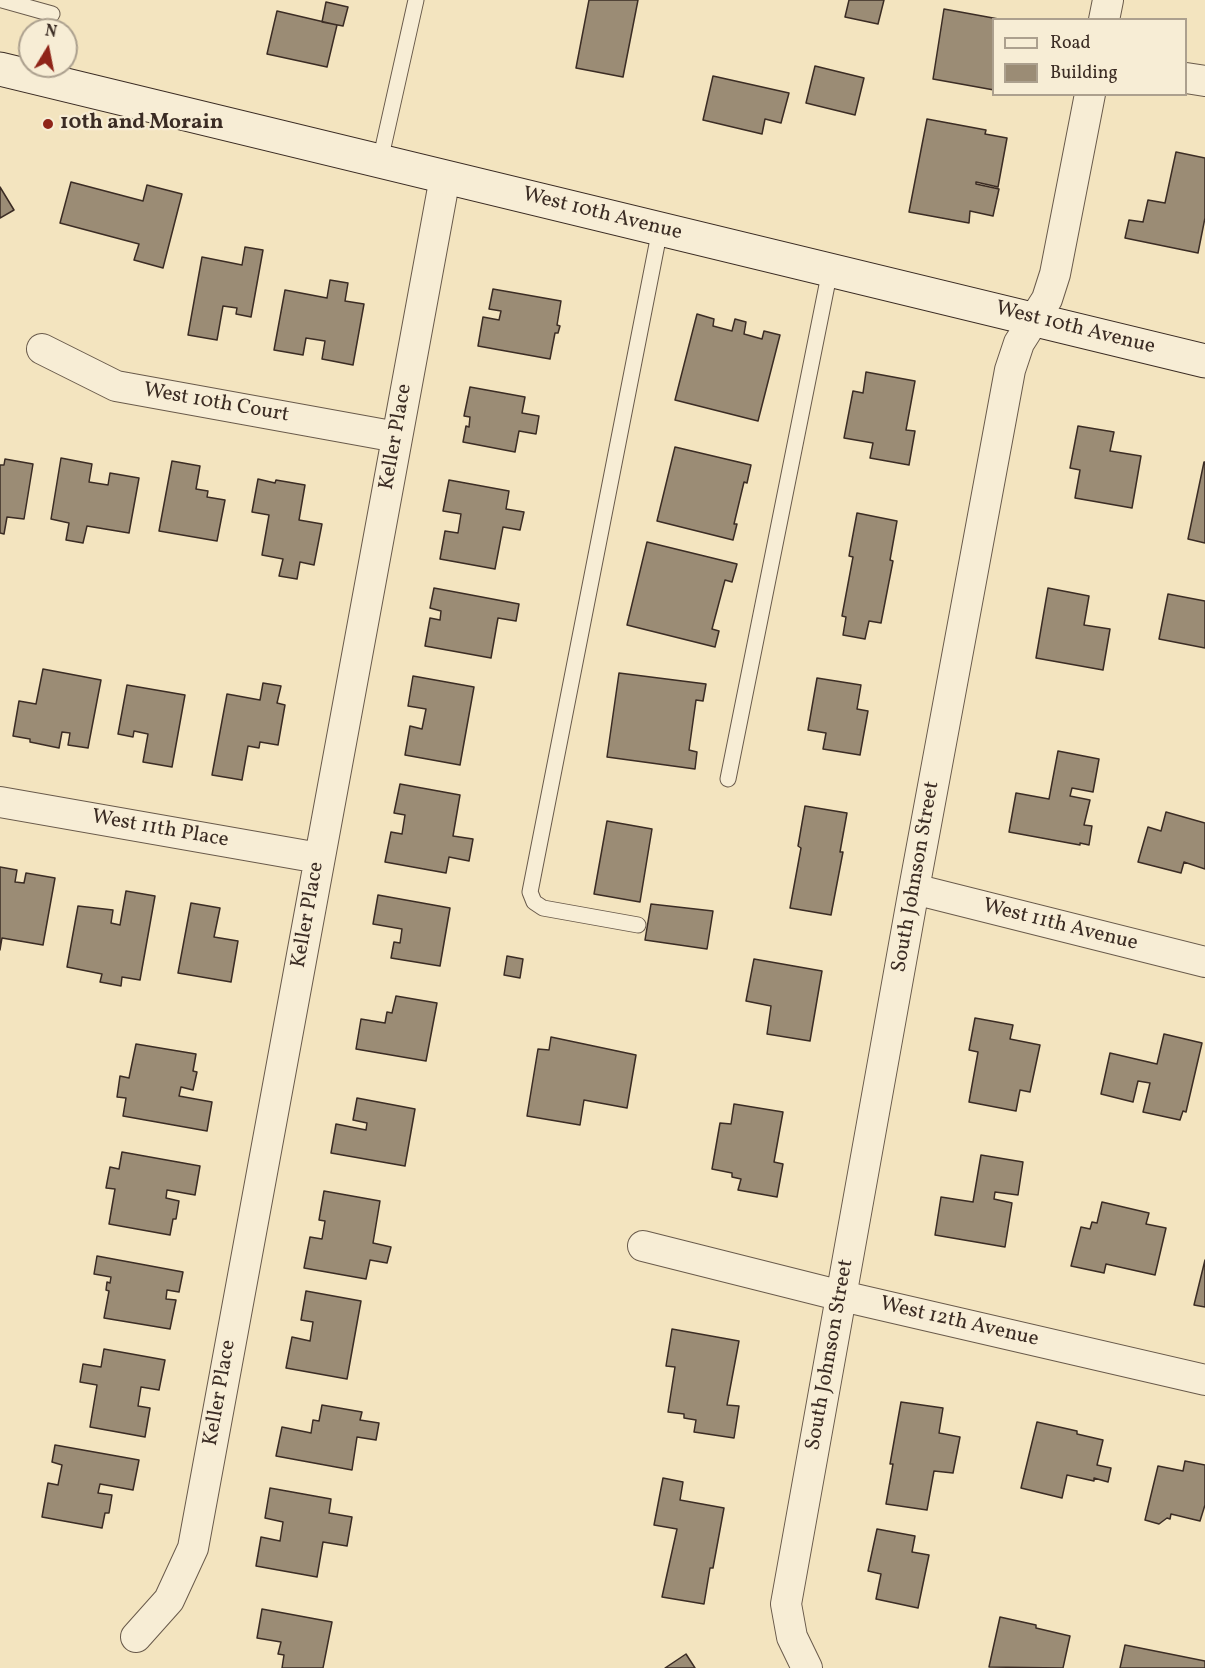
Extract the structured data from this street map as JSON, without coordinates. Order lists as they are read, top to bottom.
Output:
{
  "streets": {
    "main road": ["West 10th Avenue"],
    "street": [
      "West 10th Court",
      "Keller Place",
      "West 11th Place",
      "South Johnson Street",
      "West 11th Avenue",
      "West 12th Avenue"
    ]
  },
  "crossings": [
    ["West 10th Avenue", "Keller Place"],
    ["West 10th Avenue", "South Johnson Street"],
    ["West 10th Court", "Keller Place"],
    ["Keller Place", "West 11th Place"],
    ["South Johnson Street", "West 11th Avenue"],
    ["South Johnson Street", "West 12th Avenue"]
  ],
  "places": ["10th and Morain"],
  "legend": ["Road", "Building"],
  "north": "top"
}
